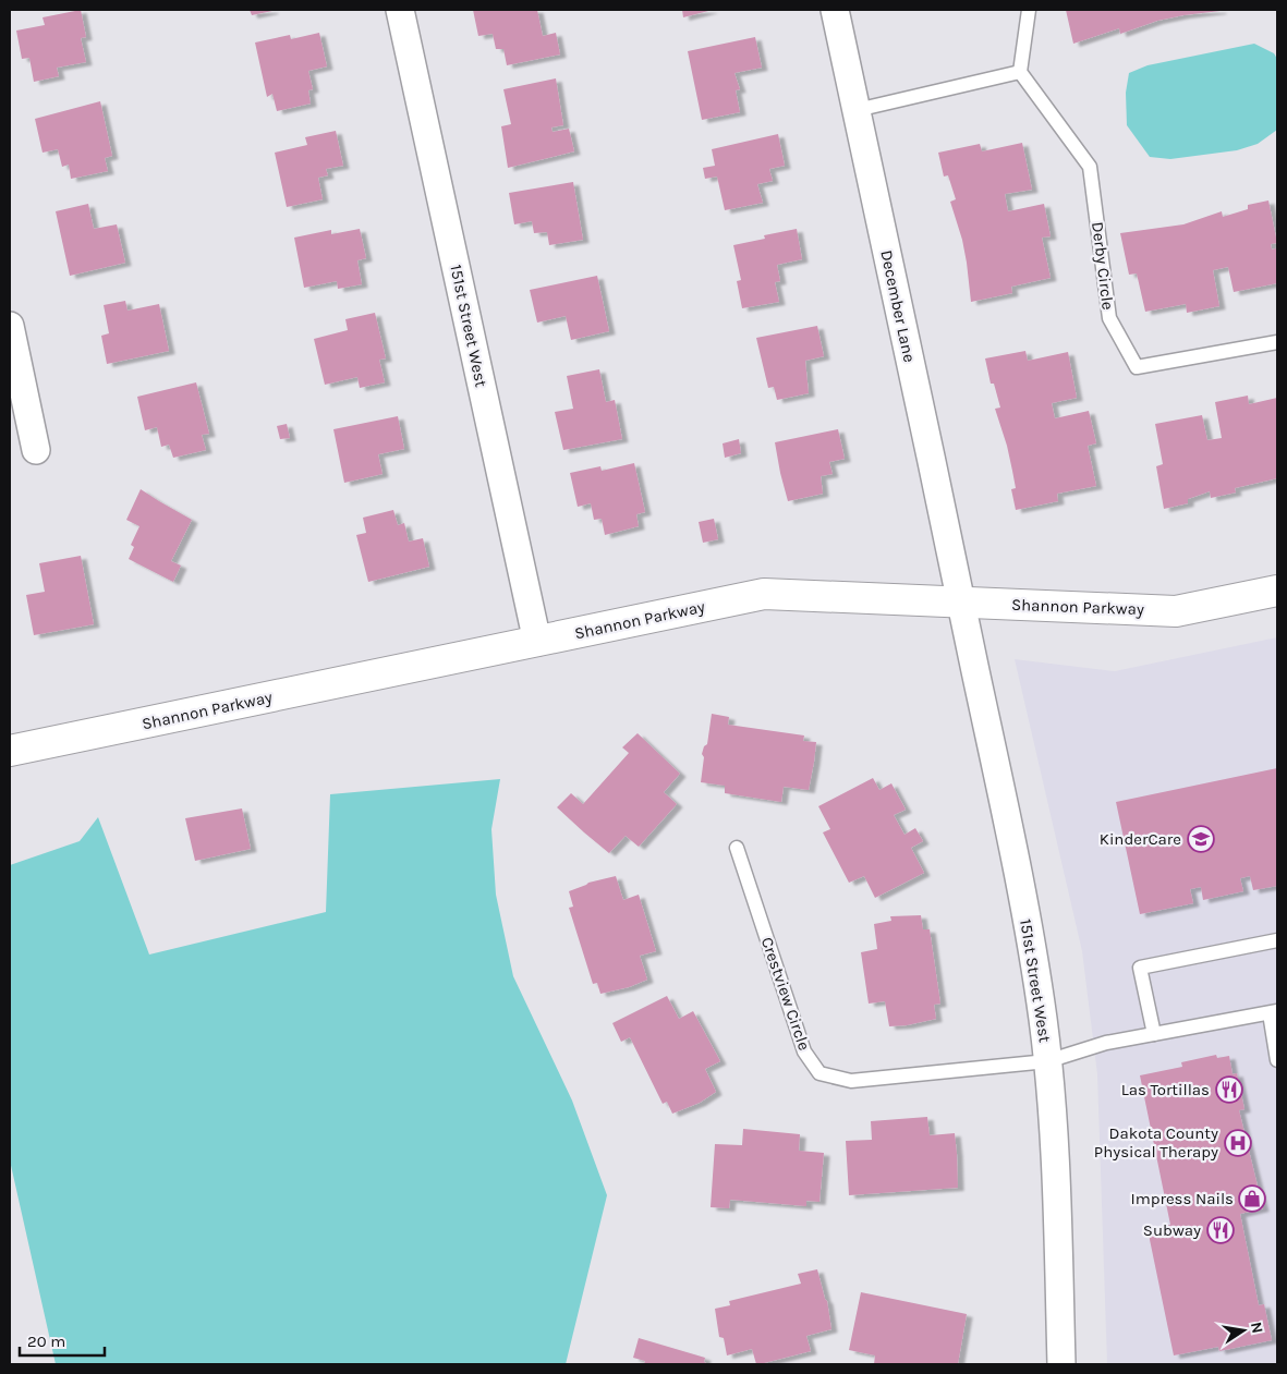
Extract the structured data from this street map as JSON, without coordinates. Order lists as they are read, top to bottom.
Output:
{
  "streets": {
    "street": ["December Lane", "151st Street West", "Shannon Parkway"],
    "lane": ["Derby Circle", "Crestview Circle"]
  },
  "crossings": [
    ["December Lane", "151st Street West"],
    ["December Lane", "Shannon Parkway"],
    ["151st Street West", "Shannon Parkway"],
    ["151st Street West", "Crestview Circle"]
  ],
  "places": {
    "school or university": ["KinderCare"],
    "restaurant": ["Las Tortillas", "Subway"],
    "hospital": ["Dakota County Physical Therapy"],
    "shop": ["Impress Nails"]
  },
  "scale_bar": "20 m",
  "north": "right"
}
